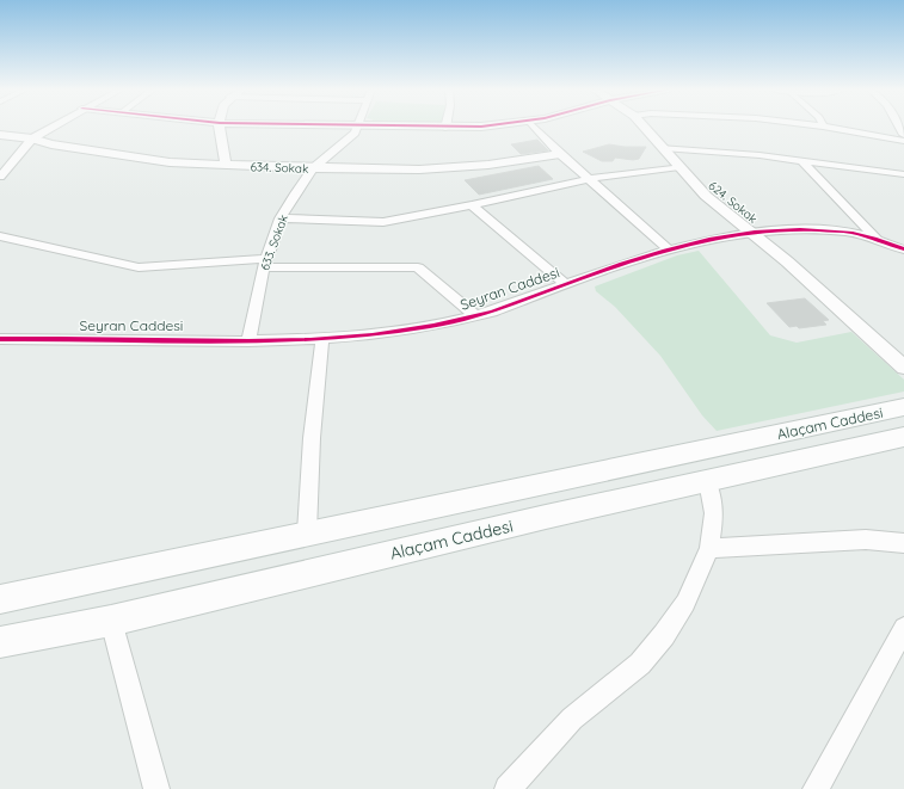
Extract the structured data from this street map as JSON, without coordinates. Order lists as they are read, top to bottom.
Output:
{
  "streets": {
    "main road": ["Alaçam Caddesi"],
    "street": [
      "634. Sokak",
      "624. Sokak",
      "633. Sokak",
      "Seyran Caddesi"
    ]
  },
  "crossings": [
    ["634. Sokak", "633. Sokak"],
    ["624. Sokak", "Seyran Caddesi"],
    ["633. Sokak", "Seyran Caddesi"]
  ]
}
